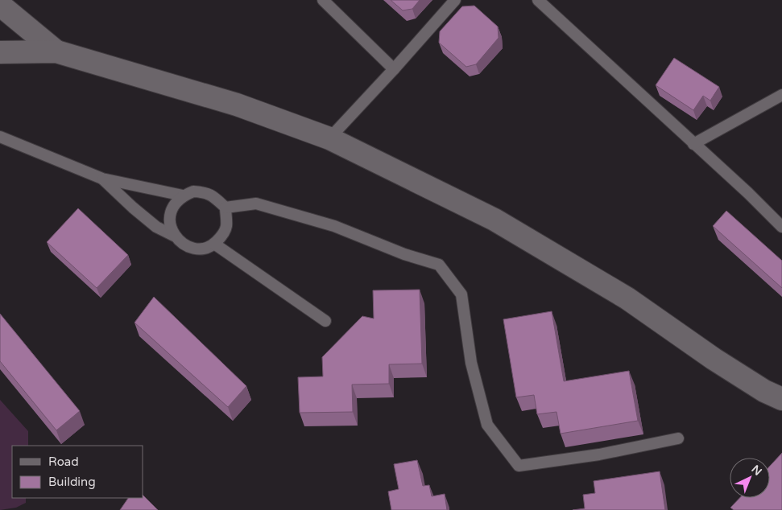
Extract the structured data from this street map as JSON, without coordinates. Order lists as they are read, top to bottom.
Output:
{
  "legend": ["Road", "Building"],
  "north": "top right"
}
